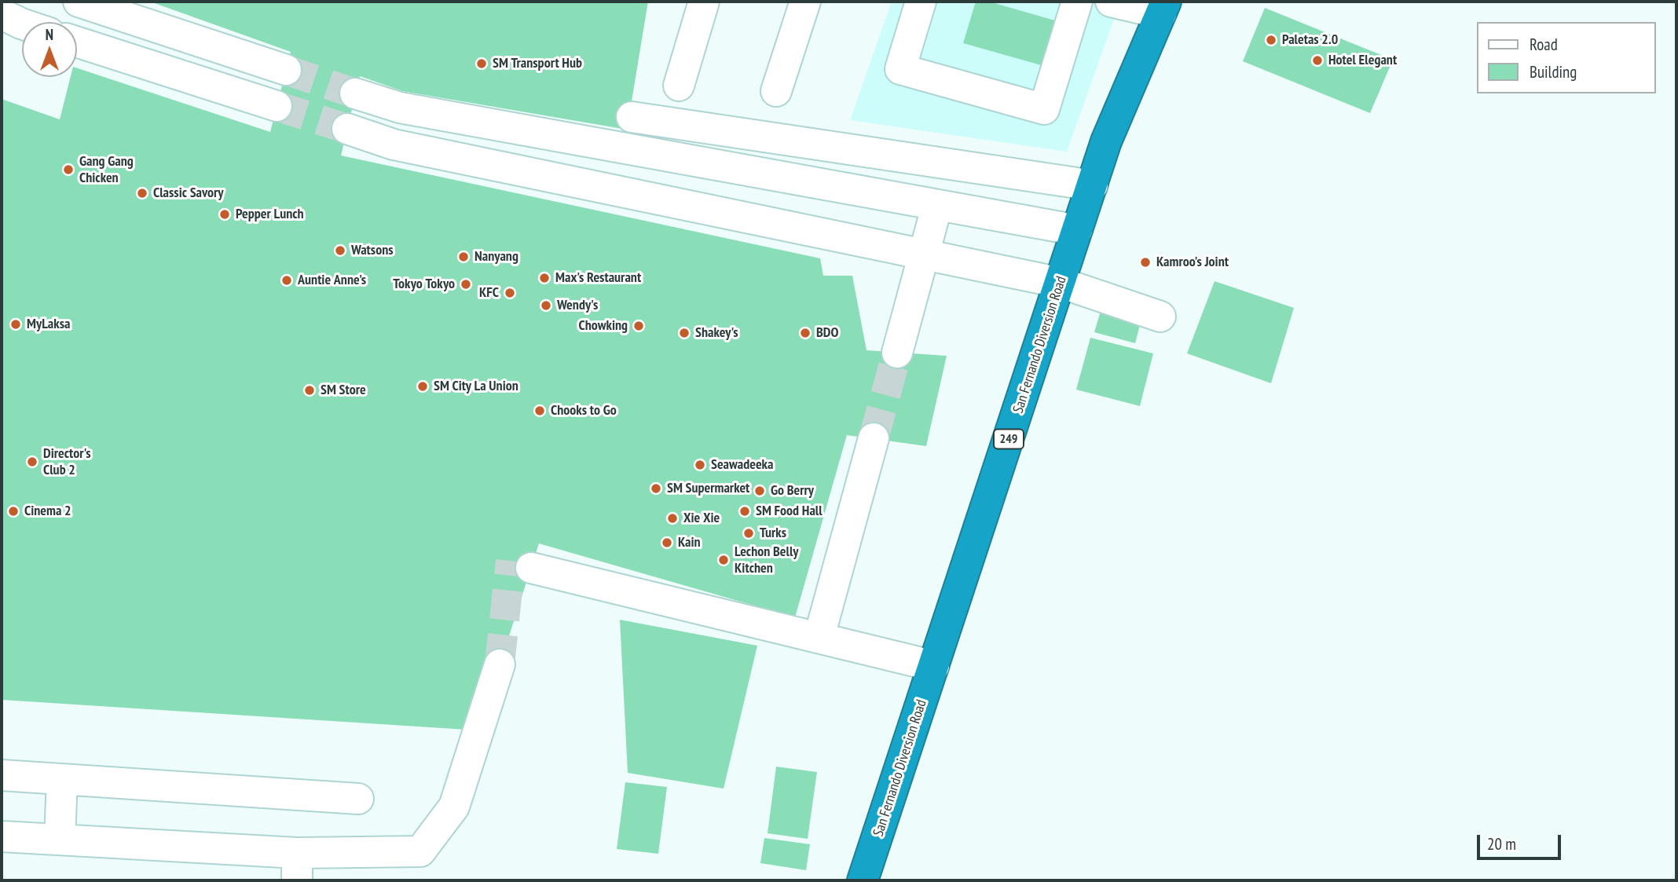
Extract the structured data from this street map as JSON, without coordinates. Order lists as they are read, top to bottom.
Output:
{
  "streets": {
    "highway": ["San Fernando Diversion Road", "249"]
  },
  "places": [
    "Paletas 2.0",
    "Hotel Elegant",
    "SM Transport Hub",
    "Gang Gang Chicken",
    "Classic Savory",
    "Pepper Lunch",
    "Watsons",
    "Nanyang",
    "Kamroo's Joint",
    "Max's Restaurant",
    "Auntie Anne's",
    "Tokyo Tokyo",
    "KFC",
    "Wendy's",
    "MyLaksa",
    "Chowking",
    "Shakey's",
    "BDO",
    "SM City La Union",
    "SM Store",
    "Chooks to Go",
    "Director's Club 2",
    "Seawadeeka",
    "SM Supermarket",
    "Go Berry",
    "Cinema 2",
    "SM Food Hall",
    "Xie Xie",
    "Turks",
    "Kain",
    "Lechon Belly Kitchen"
  ],
  "legend": ["Road", "Building"],
  "scale_bar": "20 m",
  "north": "top"
}
